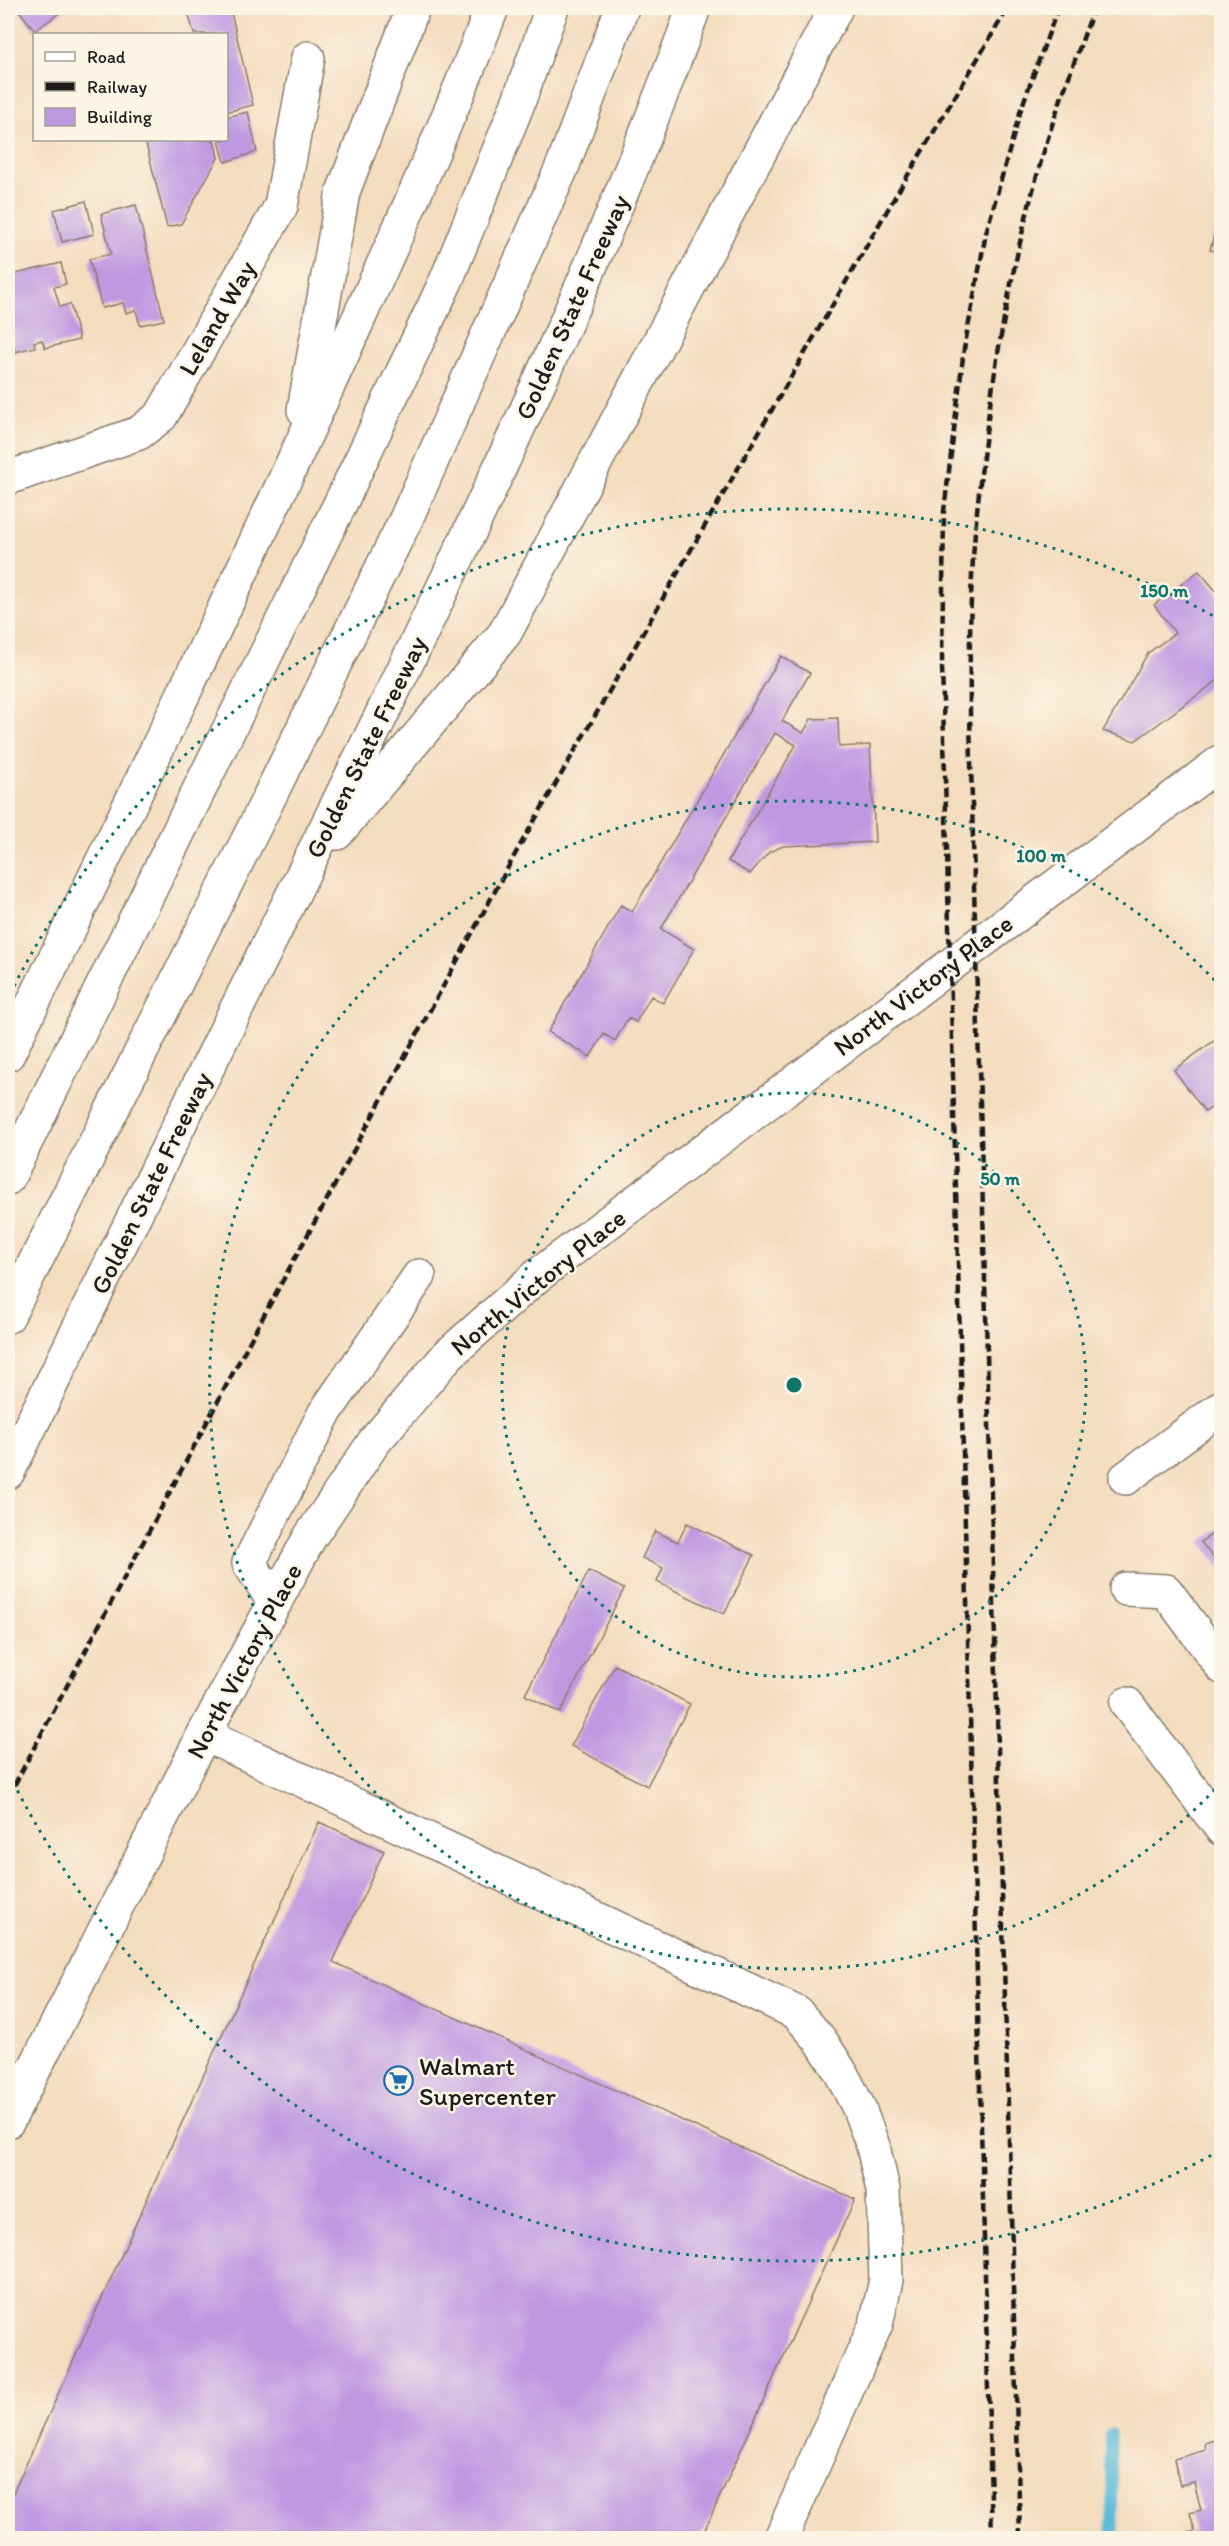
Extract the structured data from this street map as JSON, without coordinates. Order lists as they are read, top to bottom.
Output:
{
  "streets": {
    "main road": ["Golden State Freeway", "Leland Way", "North Victory Place"]
  },
  "places": {
    "supermarket": ["Walmart Supercenter"]
  },
  "legend": ["Road", "Railway", "Building"],
  "rings": ["150 m", "100 m", "50 m"]
}
